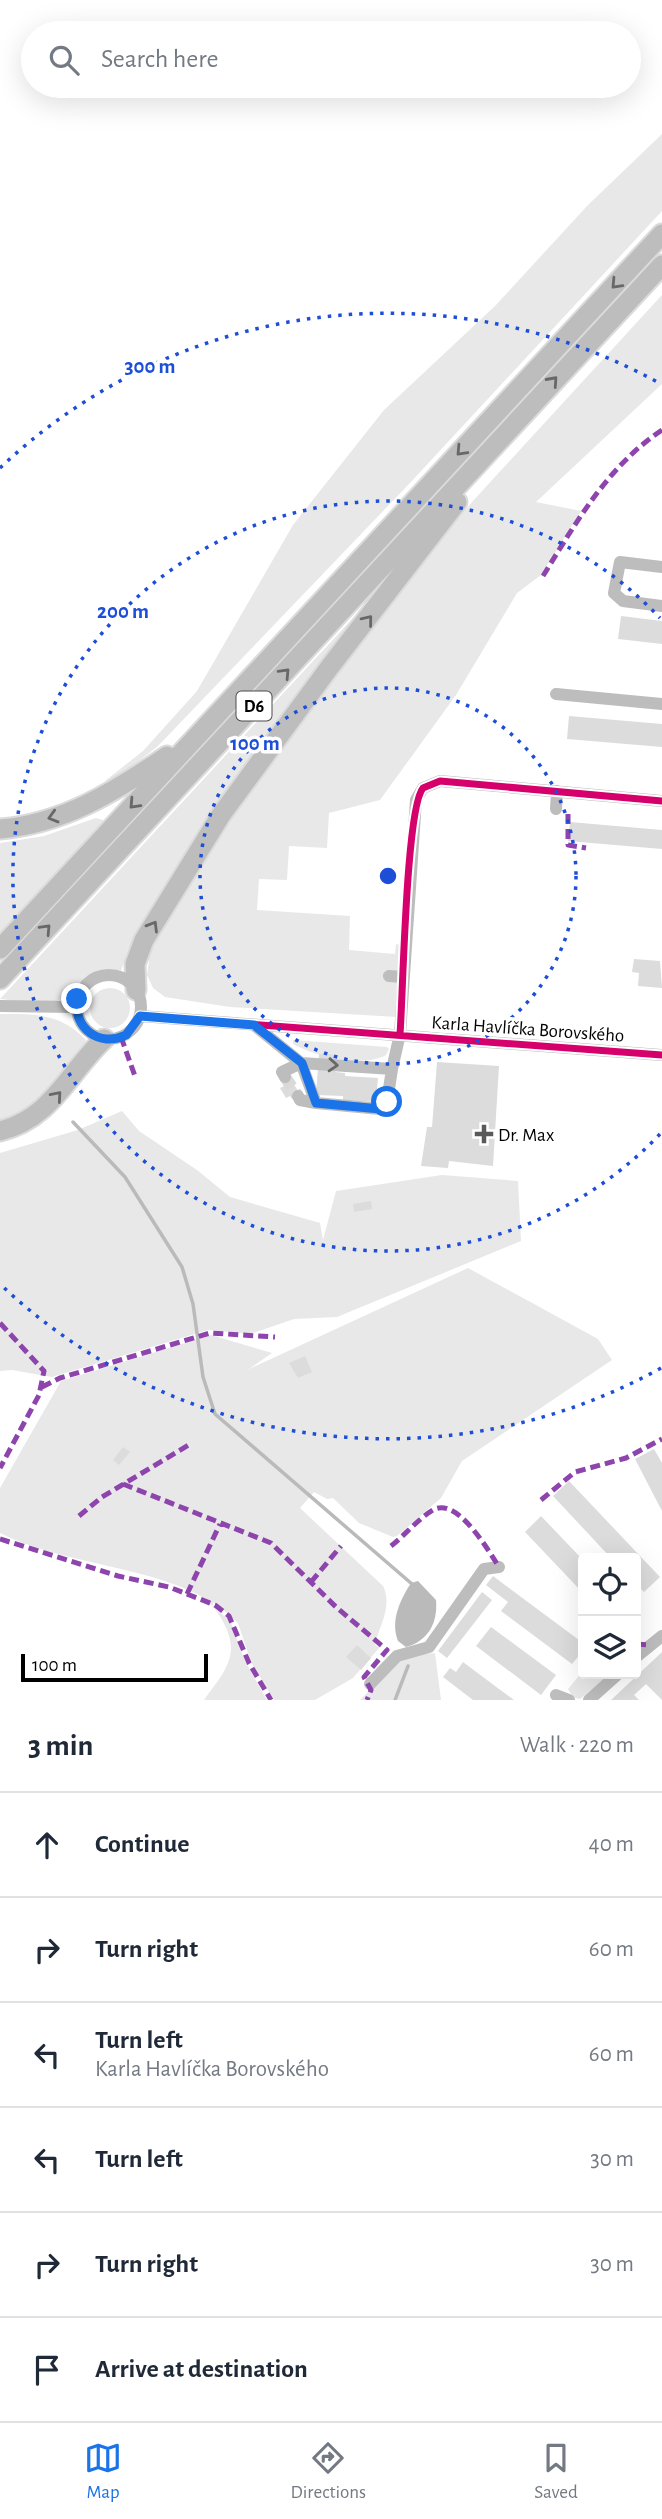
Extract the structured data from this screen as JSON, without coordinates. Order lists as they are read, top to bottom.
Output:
{
  "streets": {
    "highway": ["D6"],
    "street": ["Karla Havlíčka Borovského"]
  },
  "places": {
    "health": ["Dr. Max"]
  },
  "scale_bar": "100 m",
  "page": {
    "search": "Search here",
    "scale": "100 m",
    "heading": ["3 min", "Walk · 220 m"],
    "list": [
      ["Continue", "40 m"],
      ["Turn right", "60 m"],
      ["Turn left", "Karla Havlíčka Borovského", "60 m"],
      ["Turn left", "30 m"],
      ["Turn right", "30 m"],
      "Arrive at destination"
    ],
    "nav": ["Map", "Directions", "Saved"]
  },
  "rings": ["300 m", "200 m", "100 m"]
}
